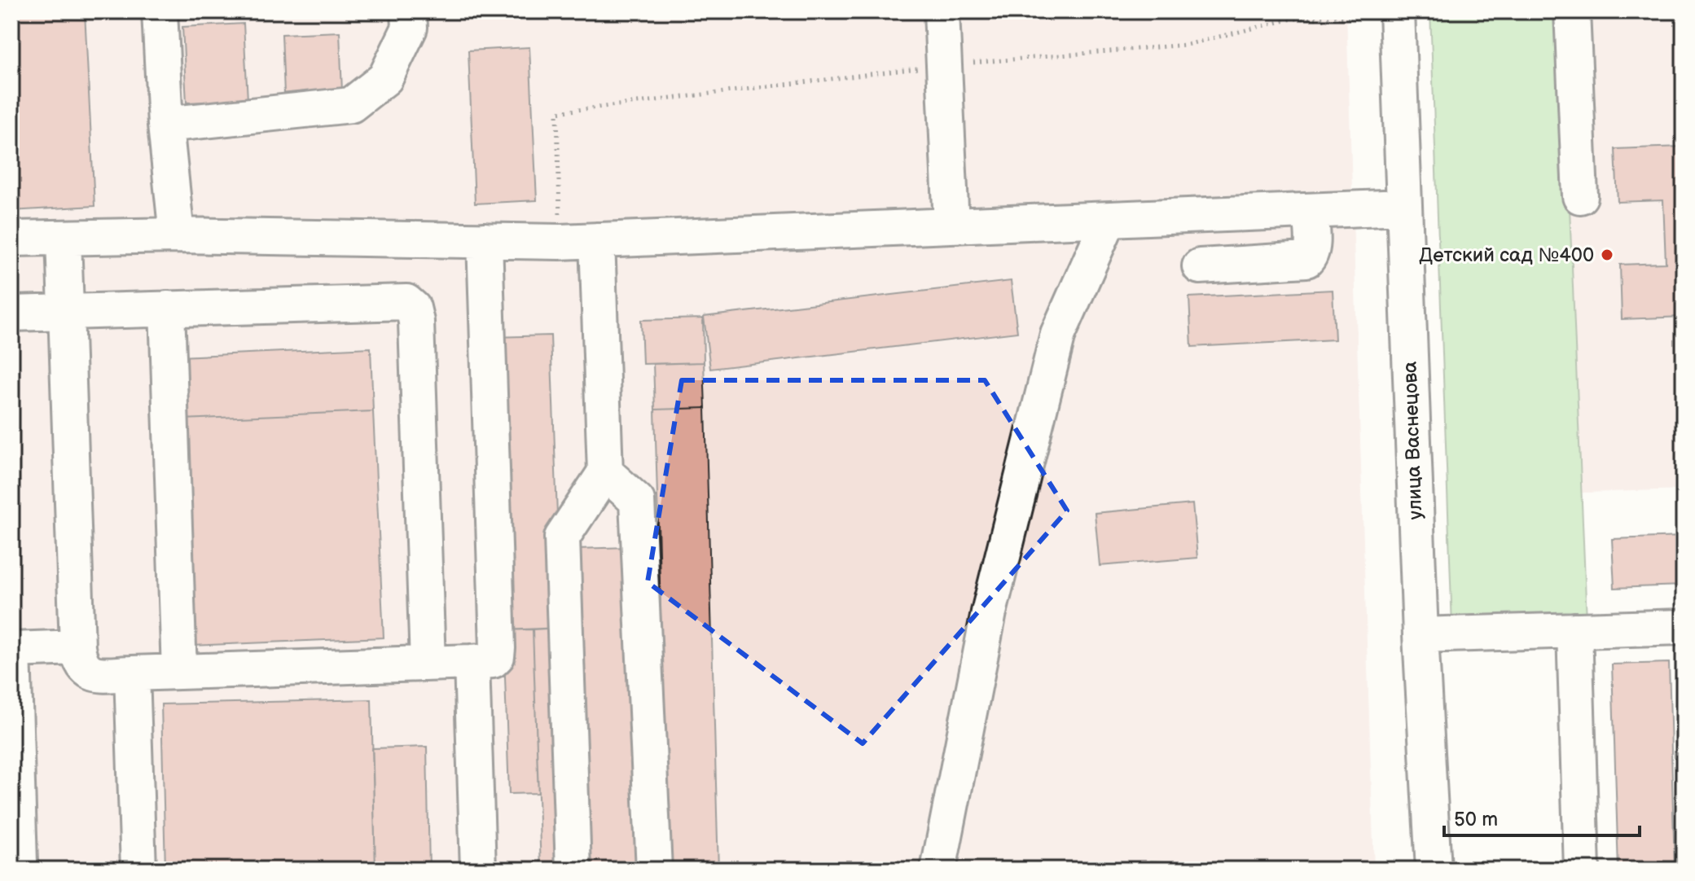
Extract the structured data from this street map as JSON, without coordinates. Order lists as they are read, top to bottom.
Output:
{
  "streets": {
    "street": ["улица Васнецова"]
  },
  "places": ["Детский сад №400"],
  "scale_bar": "50 m"
}
